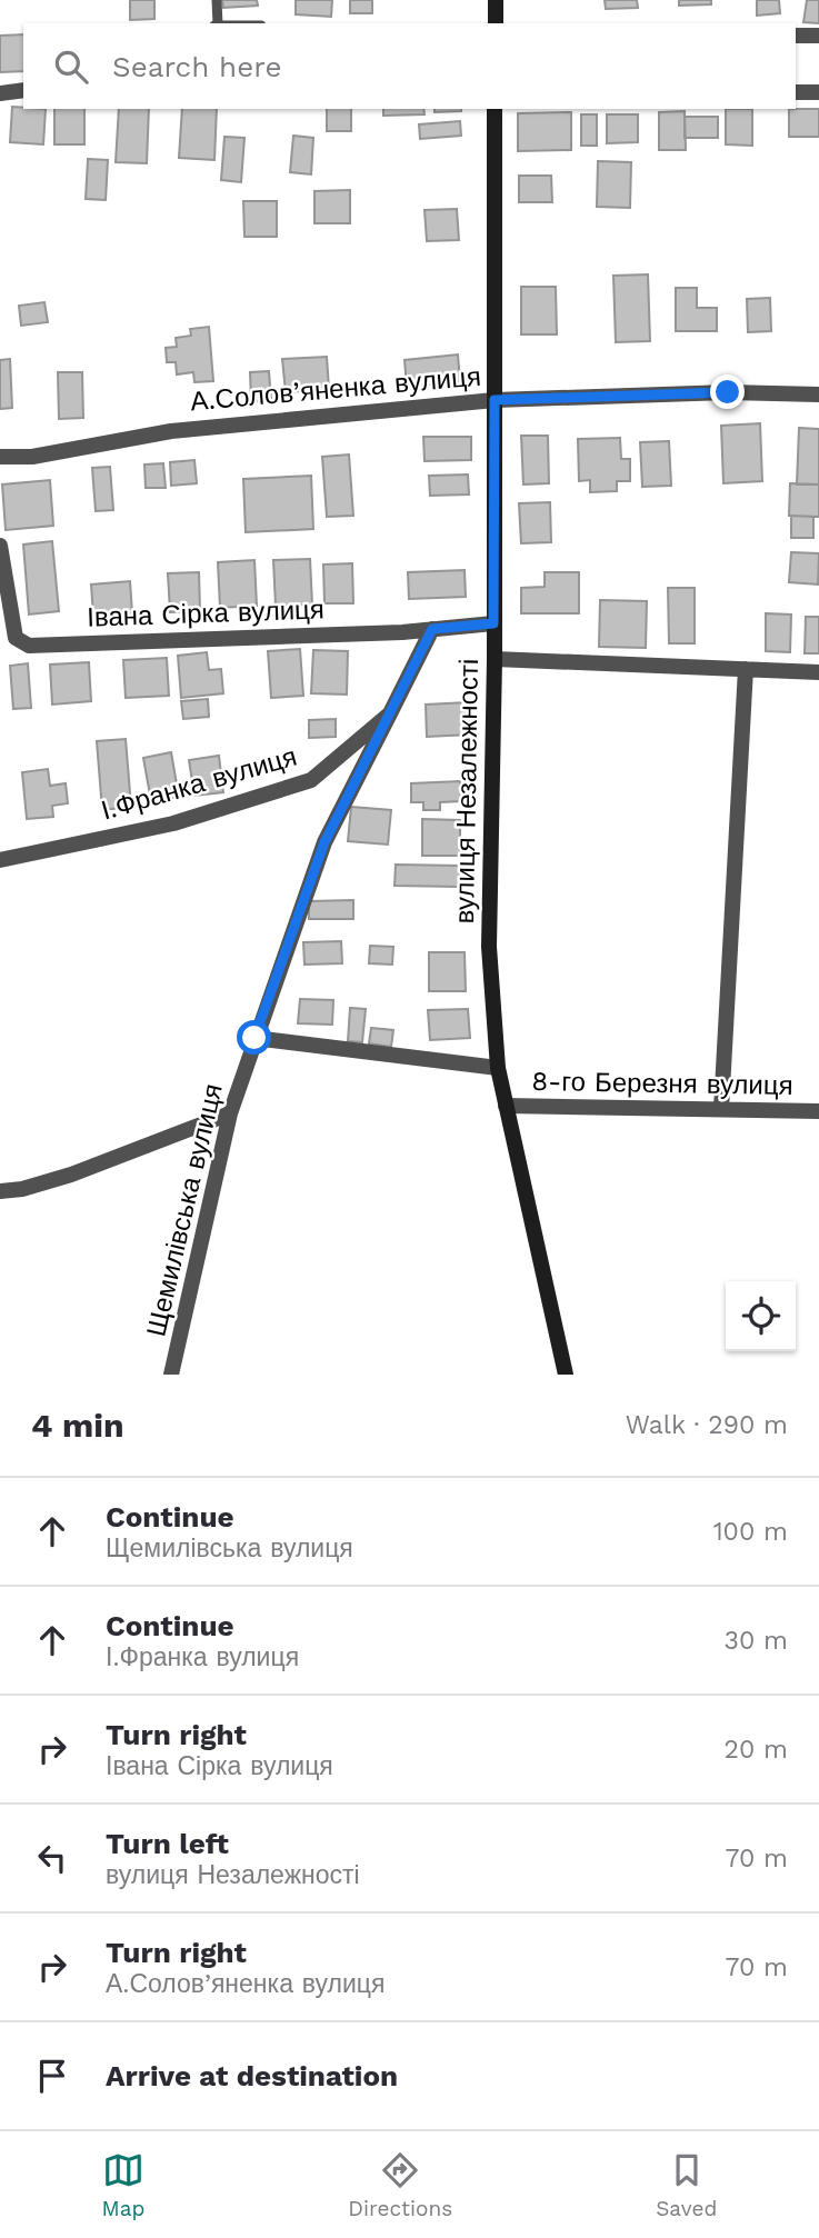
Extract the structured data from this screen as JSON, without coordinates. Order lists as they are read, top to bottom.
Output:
{
  "streets": {
    "street": [
      "А.Солов’яненка вулиця",
      "Івана Сірка вулиця",
      "І.Франка вулиця",
      "вулиця Незалежності",
      "8-го Березня вулиця",
      "Щемилівська вулиця"
    ]
  },
  "crossings": [
    ["А.Солов’яненка вулиця", "вулиця Незалежності"],
    ["Івана Сірка вулиця", "І.Франка вулиця"],
    ["Івана Сірка вулиця", "вулиця Незалежності"],
    ["І.Франка вулиця", "Щемилівська вулиця"],
    ["вулиця Незалежності", "8-го Березня вулиця"],
    ["8-го Березня вулиця", "Щемилівська вулиця"]
  ],
  "page": {
    "search": "Search here",
    "heading": ["4 min", "Walk · 290 m"],
    "list": [
      ["Continue", "Щемилівська вулиця", "100 m"],
      ["Continue", "І.Франка вулиця", "30 m"],
      ["Turn right", "Івана Сірка вулиця", "20 m"],
      ["Turn left", "вулиця Незалежності", "70 m"],
      ["Turn right", "А.Солов’яненка вулиця", "70 m"],
      "Arrive at destination"
    ],
    "nav": ["Map", "Directions", "Saved"]
  }
}
